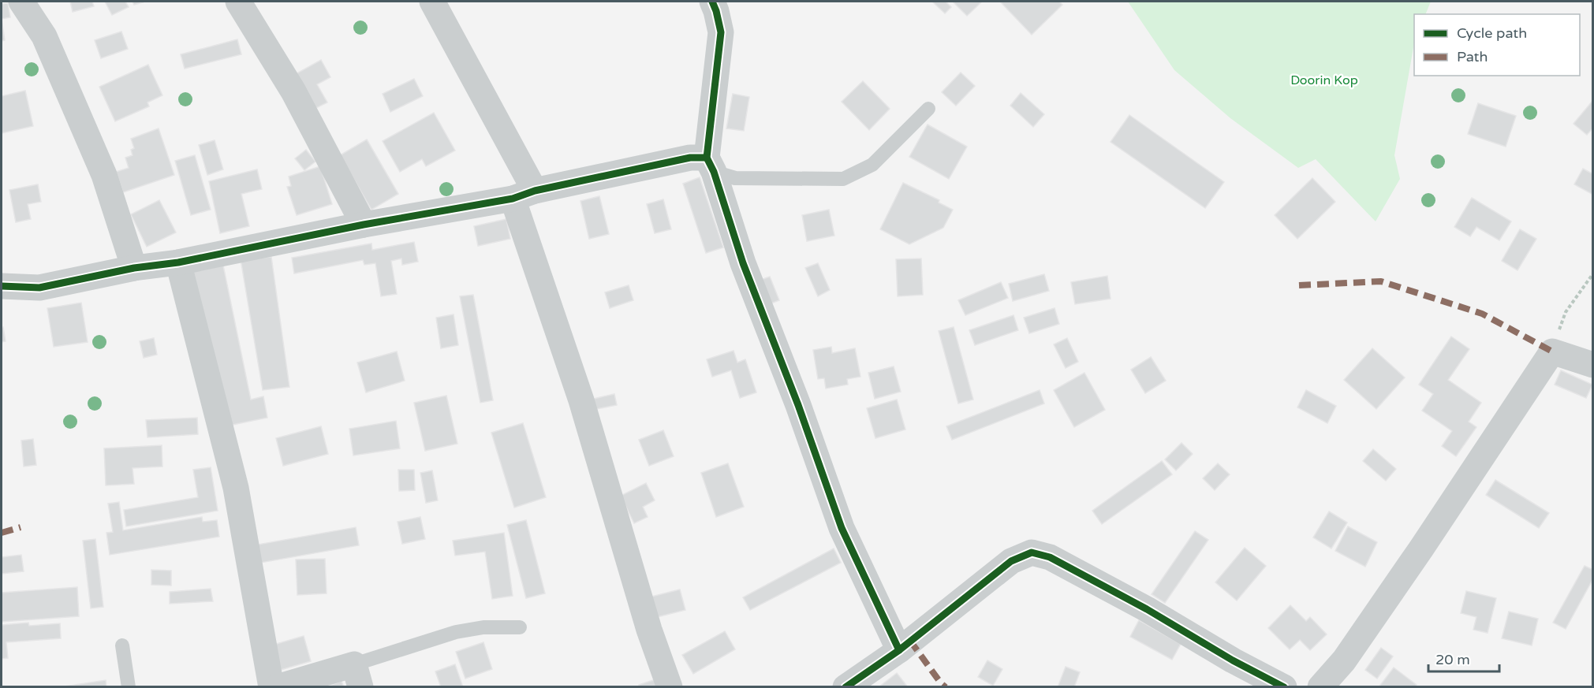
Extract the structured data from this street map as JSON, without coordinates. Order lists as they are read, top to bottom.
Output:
{
  "parks": ["Doorin Kop"],
  "legend": ["Cycle path", "Path"],
  "scale_bar": "20 m"
}
